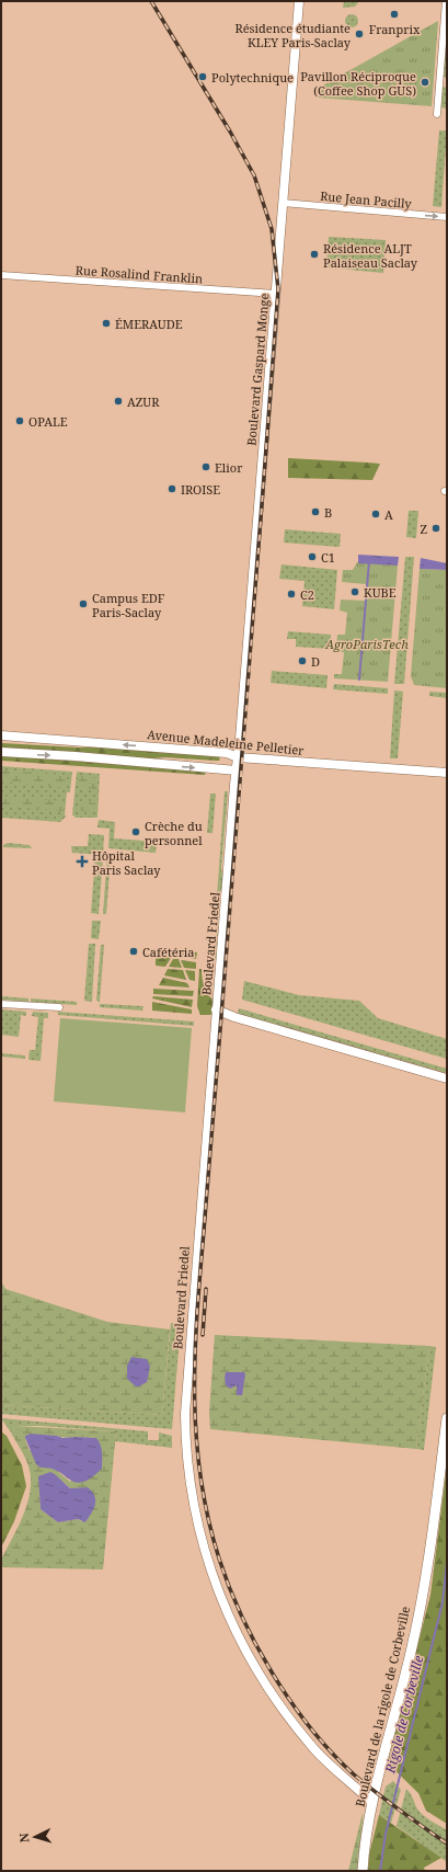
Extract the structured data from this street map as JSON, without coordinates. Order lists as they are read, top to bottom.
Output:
{
  "streets": {
    "main road": ["Boulevard de la rigole de Corbeville"],
    "street": [
      "Rue Jean Pacilly",
      "Rue Rosalind Franklin",
      "Boulevard Gaspard Monge",
      "Avenue Madeleine Pelletier",
      "Boulevard Friedel"
    ]
  },
  "crossings": [
    ["Rue Jean Pacilly", "Boulevard Gaspard Monge"],
    ["Rue Rosalind Franklin", "Boulevard Gaspard Monge"],
    ["Boulevard Gaspard Monge", "Boulevard Friedel"],
    ["Avenue Madeleine Pelletier", "Boulevard Friedel"],
    ["Boulevard Friedel", "Boulevard de la rigole de Corbeville"]
  ],
  "one_way": ["Rue Jean Pacilly"],
  "water": ["Rigole de Corbeville"],
  "parks": ["AgroParisTech"],
  "places": {
    "other": [
      "Franprix",
      "Résidence étudiante KLEY Paris-Saclay",
      "Polytechnique",
      "Pavillon Réciproque (Coffee Shop GUS)",
      "Résidence ALJT Palaiseau Saclay",
      "ÉMERAUDE",
      "AZUR",
      "OPALE",
      "Elior",
      "IROISE",
      "B",
      "A",
      "Z",
      "C1",
      "KUBE",
      "C2",
      "Campus EDF Paris-Saclay",
      "D",
      "Crèche du personnel",
      "Cafétéria"
    ],
    "health": ["Hôpital Paris Saclay"]
  },
  "north": "left"
}
